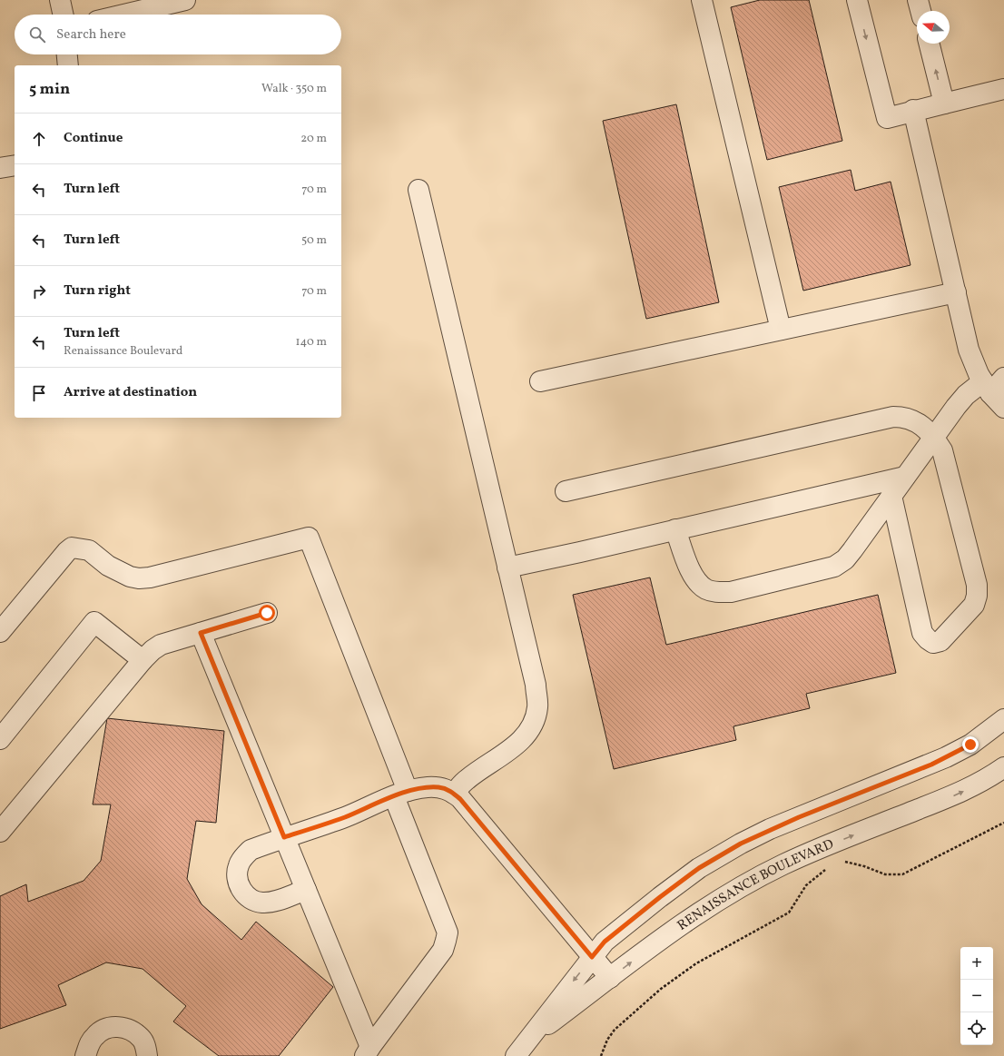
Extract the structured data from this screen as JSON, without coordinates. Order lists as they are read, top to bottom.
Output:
{
  "streets": {
    "street": ["RENAISSANCE BOULEVARD"]
  },
  "north": "left",
  "page": {
    "search": "Search here",
    "heading": ["5 min", "Walk · 350 m"],
    "list": [
      ["Continue", "20 m"],
      ["Turn left", "70 m"],
      ["Turn left", "50 m"],
      ["Turn right", "70 m"],
      ["Turn left", "Renaissance Boulevard", "140 m"],
      "Arrive at destination"
    ],
    "map_buttons": ["+", "−"]
  }
}
